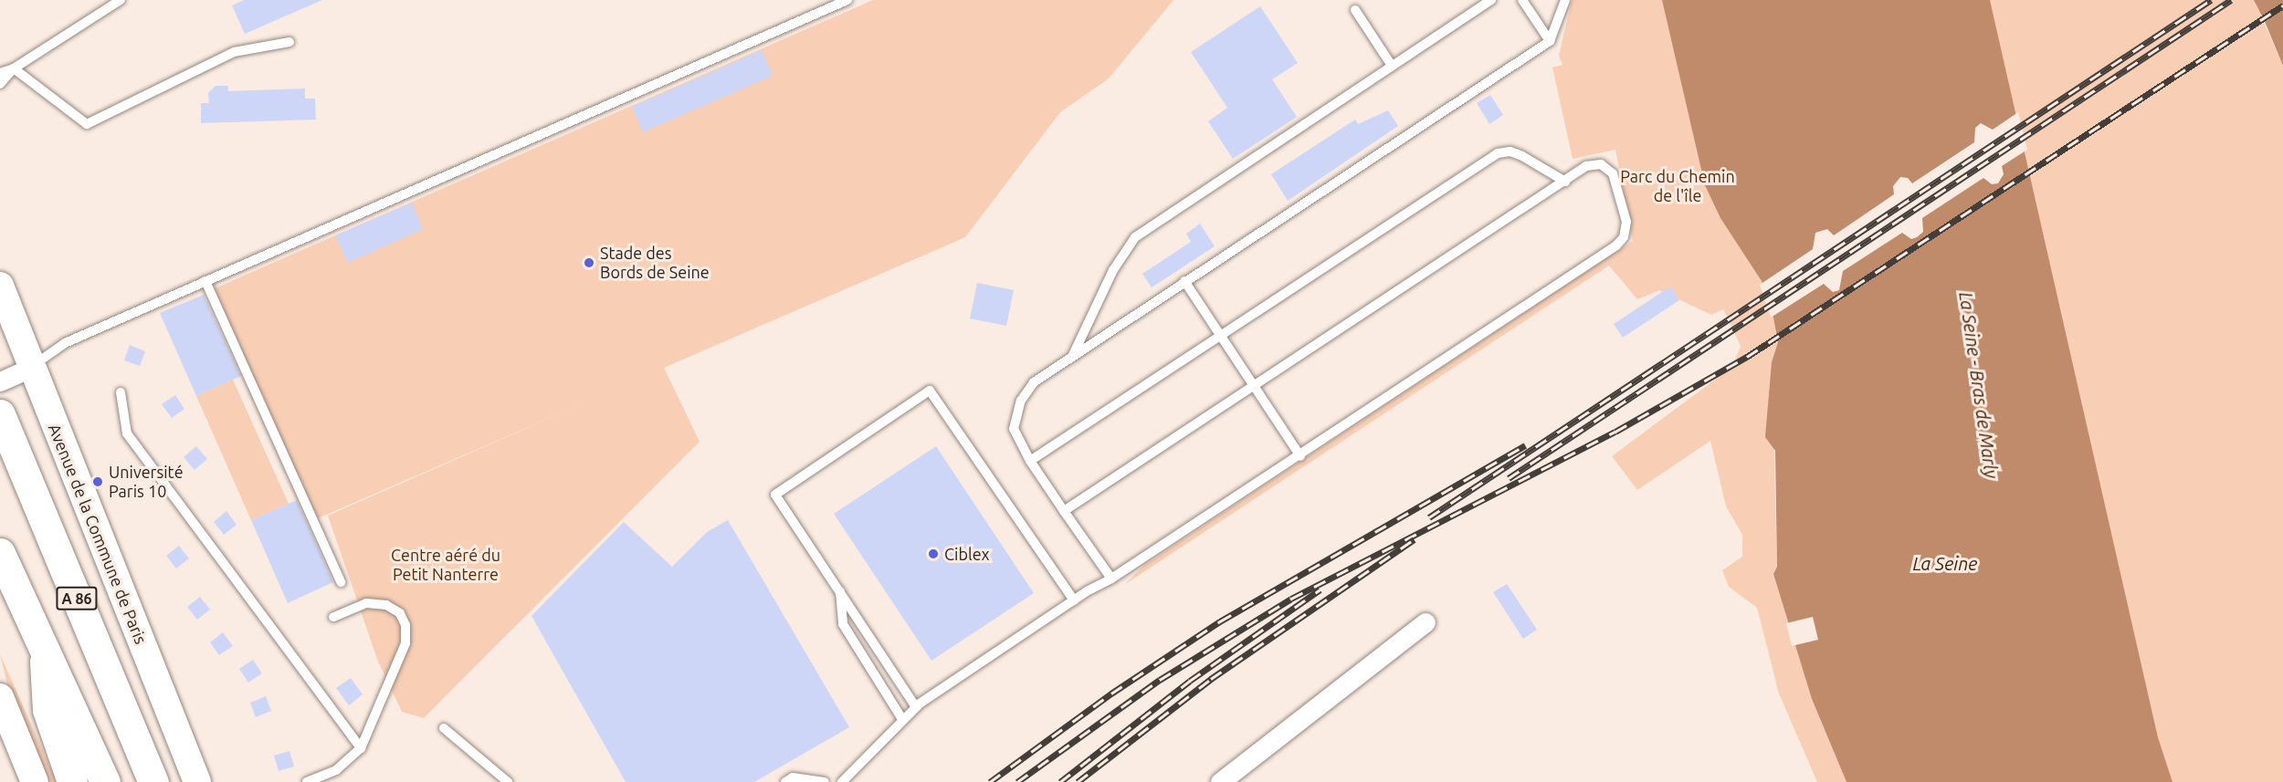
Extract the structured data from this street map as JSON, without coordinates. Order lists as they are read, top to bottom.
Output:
{
  "streets": {
    "highway": ["A 86"],
    "main road": ["Avenue de la Commune de Paris"]
  },
  "water": ["La Seine - Bras de Marly", "La Seine"],
  "parks": ["Parc du Chemin de l'île", "Centre aéré du Petit Nanterre"],
  "places": ["Stade des Bords de Seine", "Université Paris 10", "Ciblex"]
}
